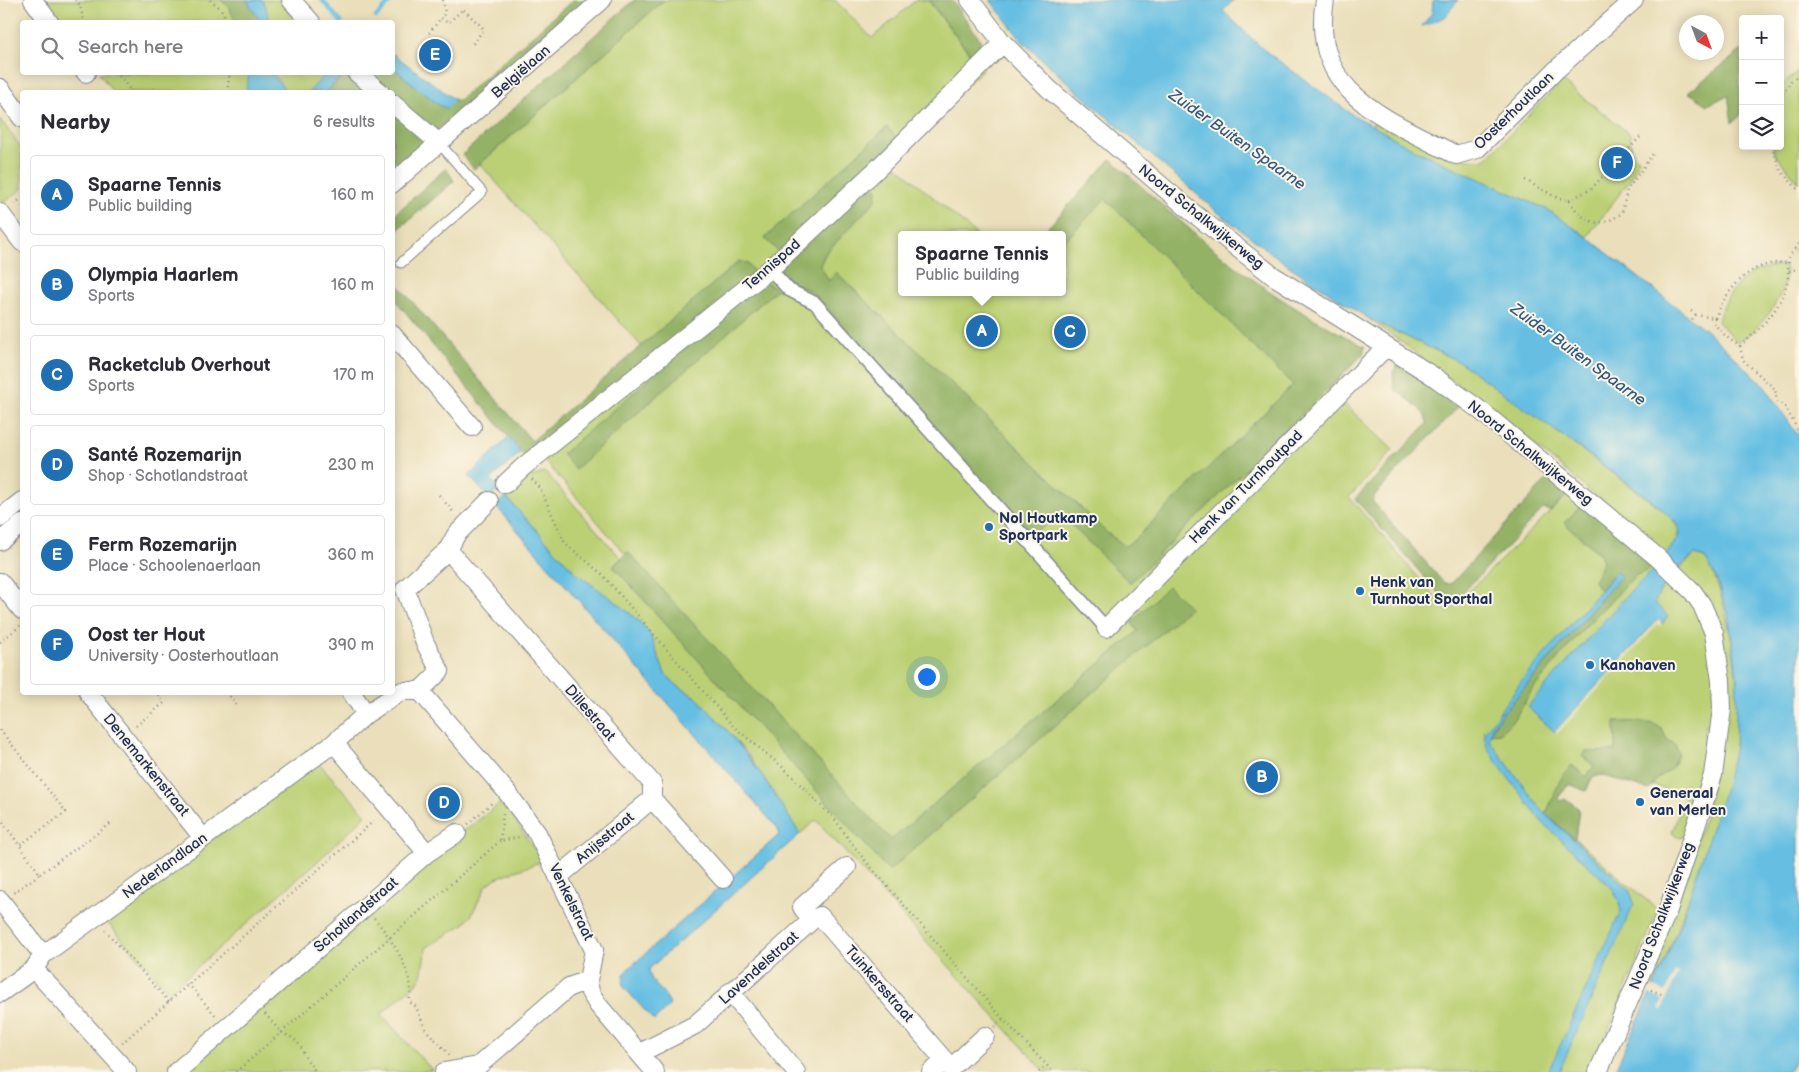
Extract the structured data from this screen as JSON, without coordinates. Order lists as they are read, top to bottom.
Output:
{
  "streets": {
    "street": [
      "Belgiëlaan",
      "Oosterhoutlaan",
      "Noord Schalkwijkerweg",
      "Tennispad",
      "Henk van Turnhoutpad",
      "Dillestraat",
      "Denemarkenstraat",
      "Anijsstraat",
      "Nederlandlaan",
      "Venkelstraat",
      "Schotlandstraat",
      "Lavendelstraat",
      "Tuinkersstraat"
    ]
  },
  "crossings": [
    ["Noord Schalkwijkerweg", "Tennispad"],
    ["Noord Schalkwijkerweg", "Henk van Turnhoutpad"],
    ["Dillestraat", "Anijsstraat"],
    ["Denemarkenstraat", "Nederlandlaan"],
    ["Anijsstraat", "Venkelstraat"],
    ["Nederlandlaan", "Venkelstraat"],
    ["Lavendelstraat", "Tuinkersstraat"]
  ],
  "water": ["Zuider Buiten Spaarne"],
  "places": [
    "Nol Houtkamp Sportpark",
    "Henk van Turnhout Sporthal",
    "Kanohaven",
    "Generaal van Merlen"
  ],
  "north": "bottom right",
  "page": {
    "map_buttons": ["+", "−"],
    "search": "Search here",
    "pins": [
      "E",
      "F",
      "A",
      "C",
      "B",
      "D"
    ],
    "heading": ["Nearby", "6 results"],
    "list": [
      {
        "mark": "A",
        "name": "Spaarne Tennis",
        "note": "Public building",
        "value": "160 m"
      },
      {
        "mark": "B",
        "name": "Olympia Haarlem",
        "note": "Sports",
        "value": "160 m"
      },
      {
        "mark": "C",
        "name": "Racketclub Overhout",
        "note": "Sports",
        "value": "170 m"
      },
      {
        "mark": "D",
        "name": "Santé Rozemarijn",
        "note": "Shop · Schotlandstraat",
        "value": "230 m"
      },
      {
        "mark": "E",
        "name": "Ferm Rozemarijn",
        "note": "Place · Schoolenaerlaan",
        "value": "360 m"
      },
      {
        "mark": "F",
        "name": "Oost ter Hout",
        "note": "University · Oosterhoutlaan",
        "value": "390 m"
      }
    ],
    "popup": ["Spaarne Tennis", "Public building"]
  }
}
